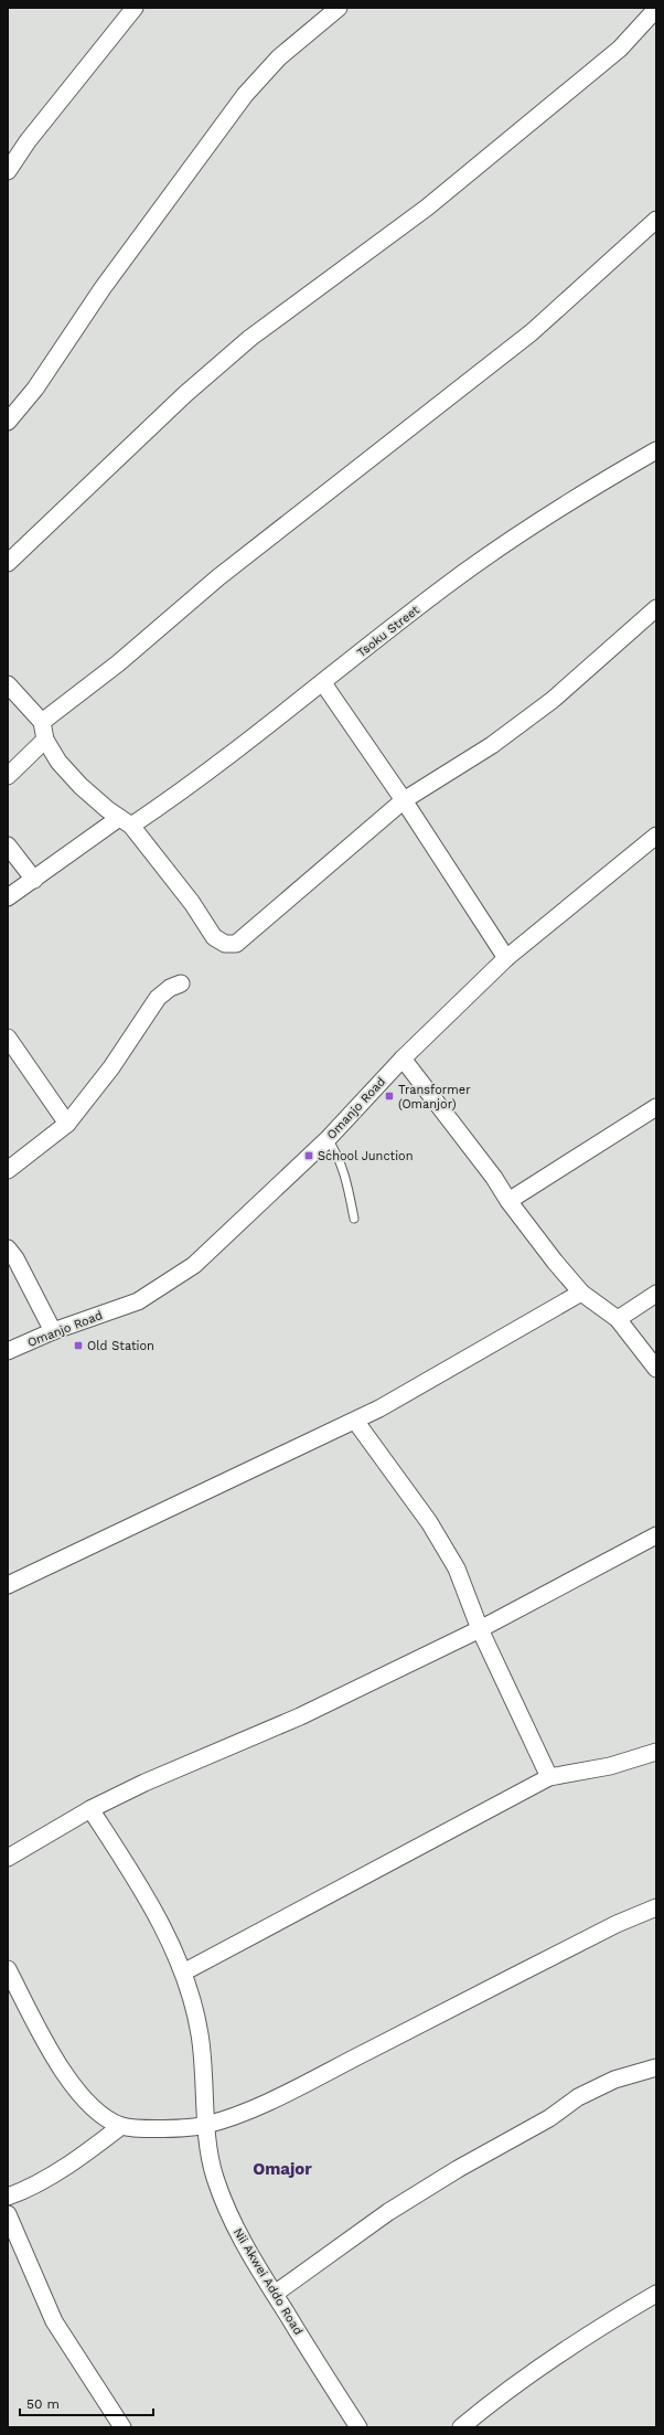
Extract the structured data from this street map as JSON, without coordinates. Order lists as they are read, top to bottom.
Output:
{
  "streets": {
    "street": ["Tsoku Street", "Omanjo Road", "Nii Akwei Addo Road"]
  },
  "districts": ["Omajor"],
  "places": {
    "transit": ["Transformer (Omanjor)", "School Junction", "Old Station"]
  },
  "scale_bar": "50 m"
}
